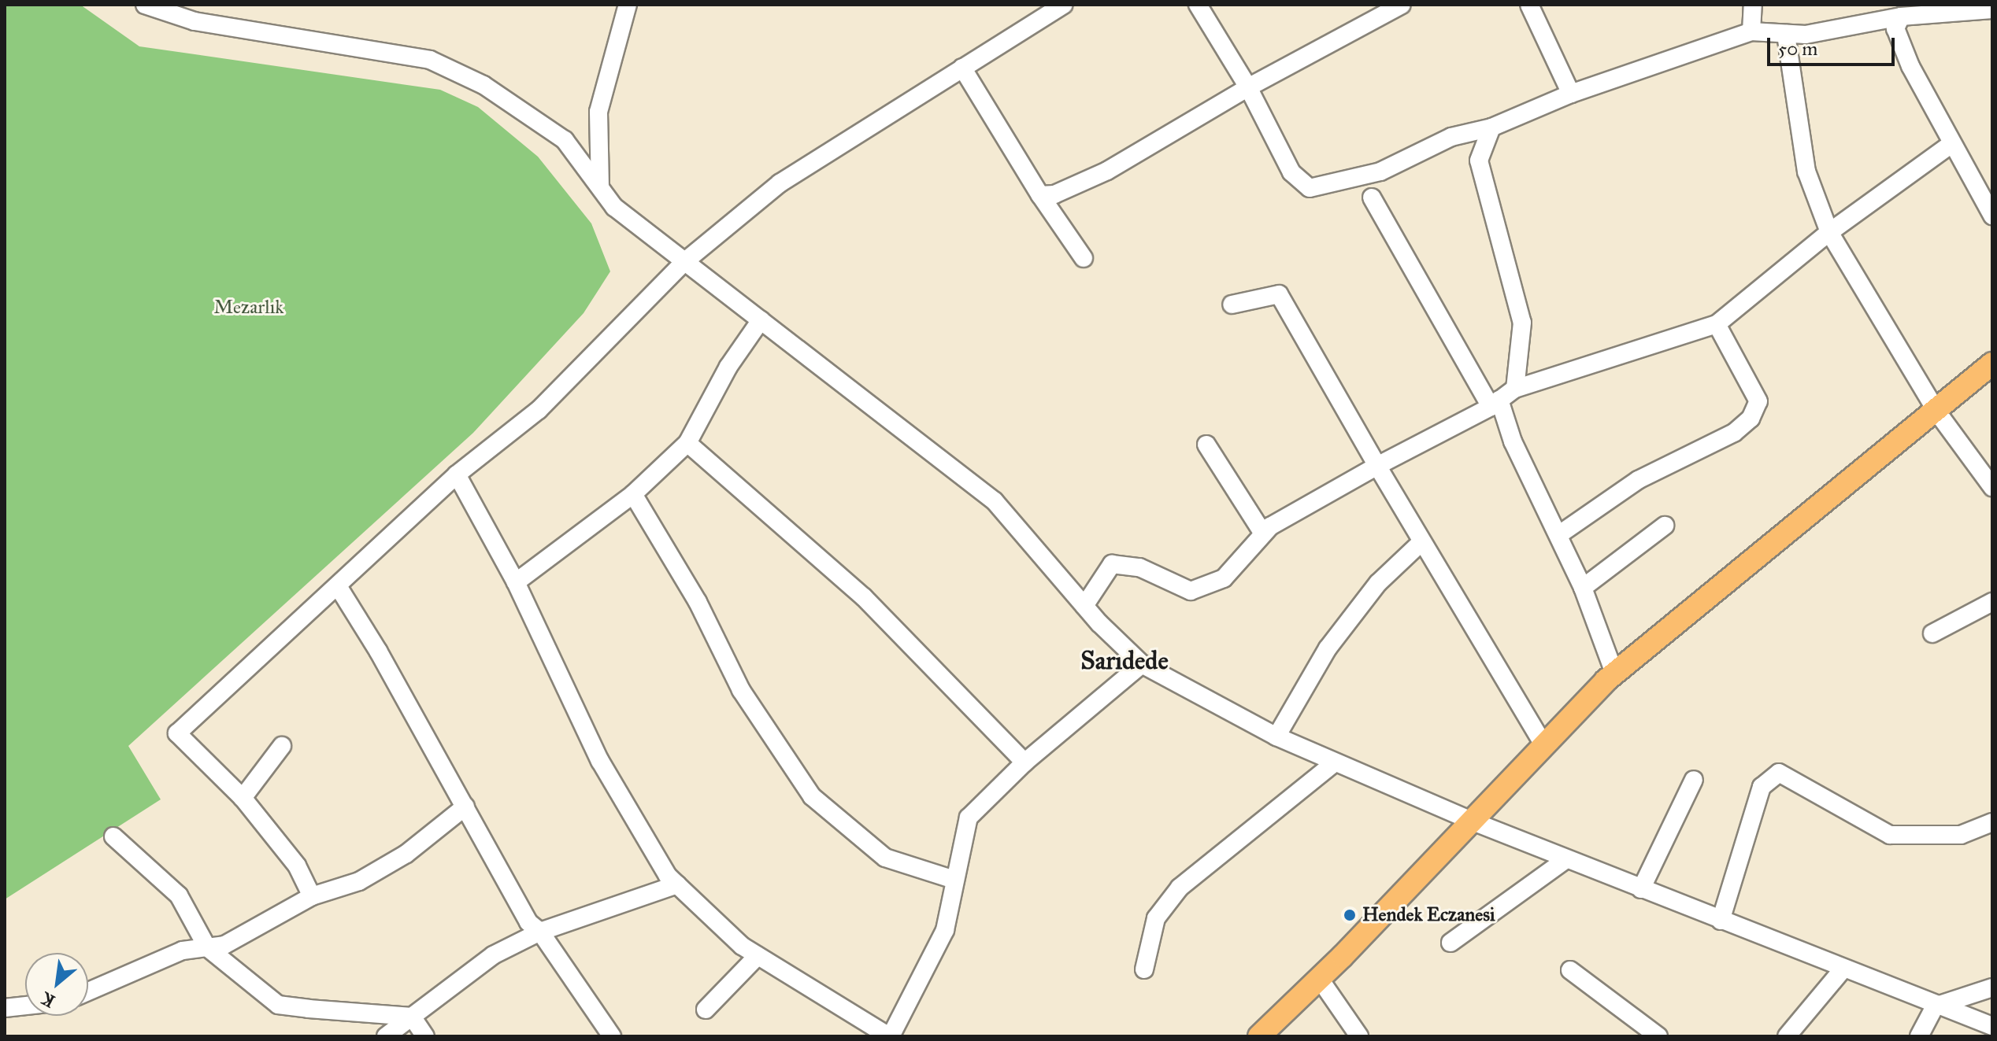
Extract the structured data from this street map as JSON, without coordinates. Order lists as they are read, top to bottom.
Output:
{
  "districts": ["Sarıdede"],
  "parks": ["Mezarlık"],
  "places": ["Hendek Eczanesi"],
  "scale_bar": "50 m",
  "north": "bottom left"
}
